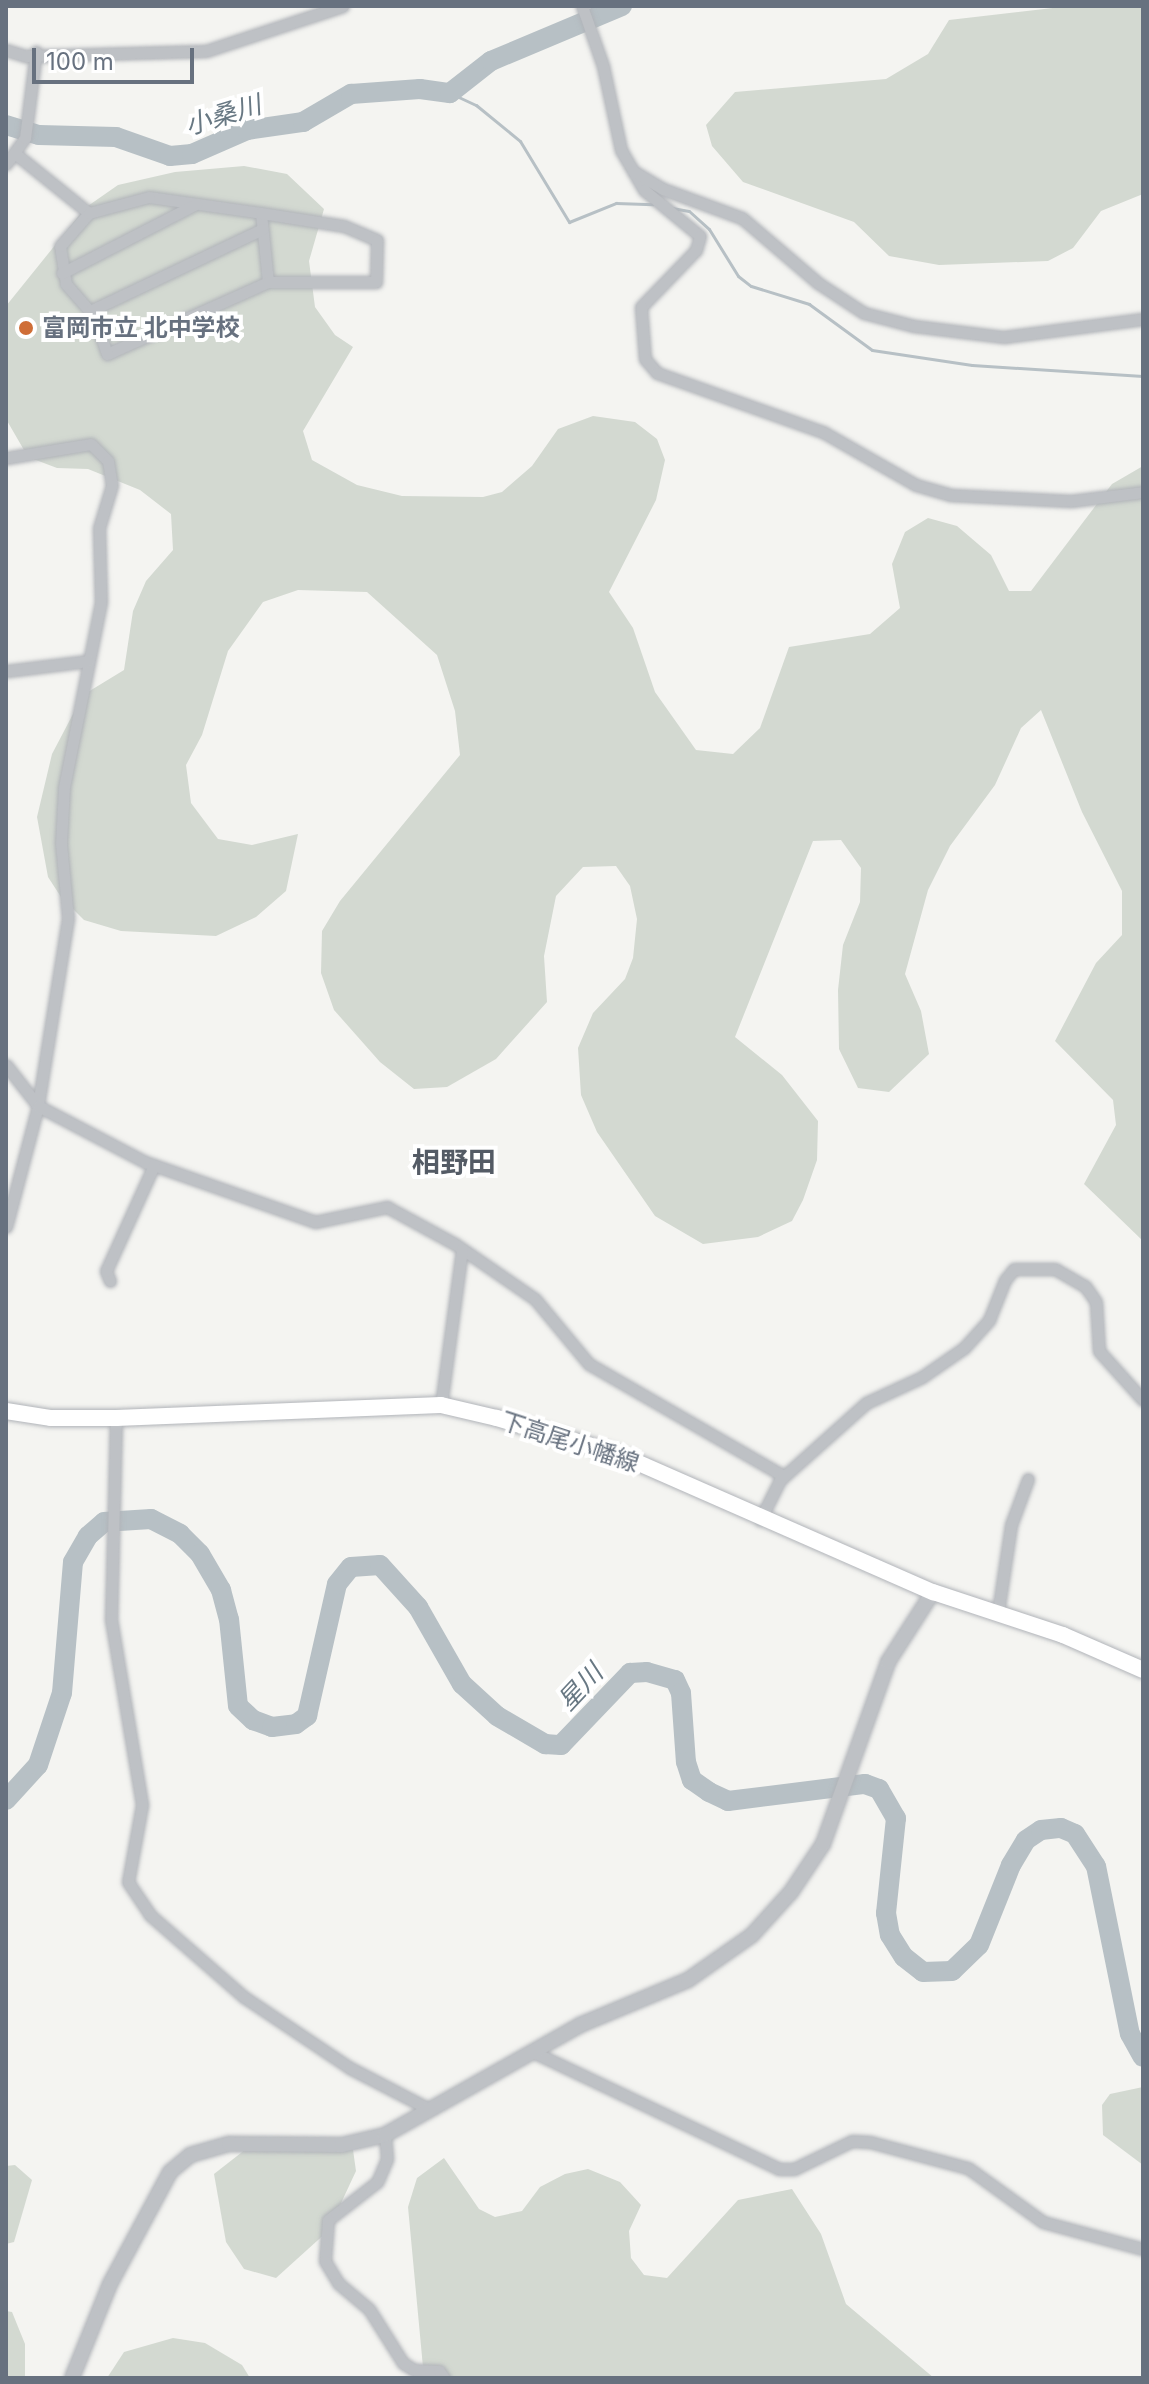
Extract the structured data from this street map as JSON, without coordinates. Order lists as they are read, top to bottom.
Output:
{
  "streets": {
    "main road": ["下高尾小幡線"]
  },
  "districts": ["相野田"],
  "water": ["小桑川", "星川"],
  "places": ["富岡市立 北中学校"],
  "scale_bar": "100 m"
}
